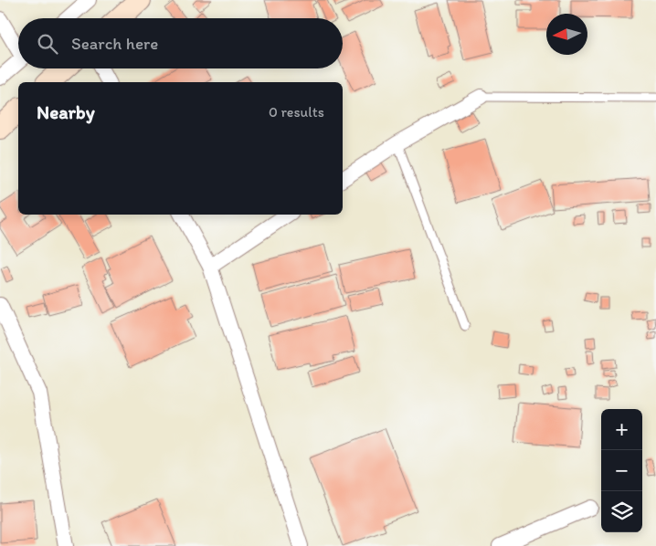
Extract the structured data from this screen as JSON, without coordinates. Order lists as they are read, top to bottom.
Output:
{
  "north": "left",
  "page": {
    "search": "Search here",
    "heading": ["Nearby", "0 results"],
    "map_buttons": ["+", "−"]
  }
}
